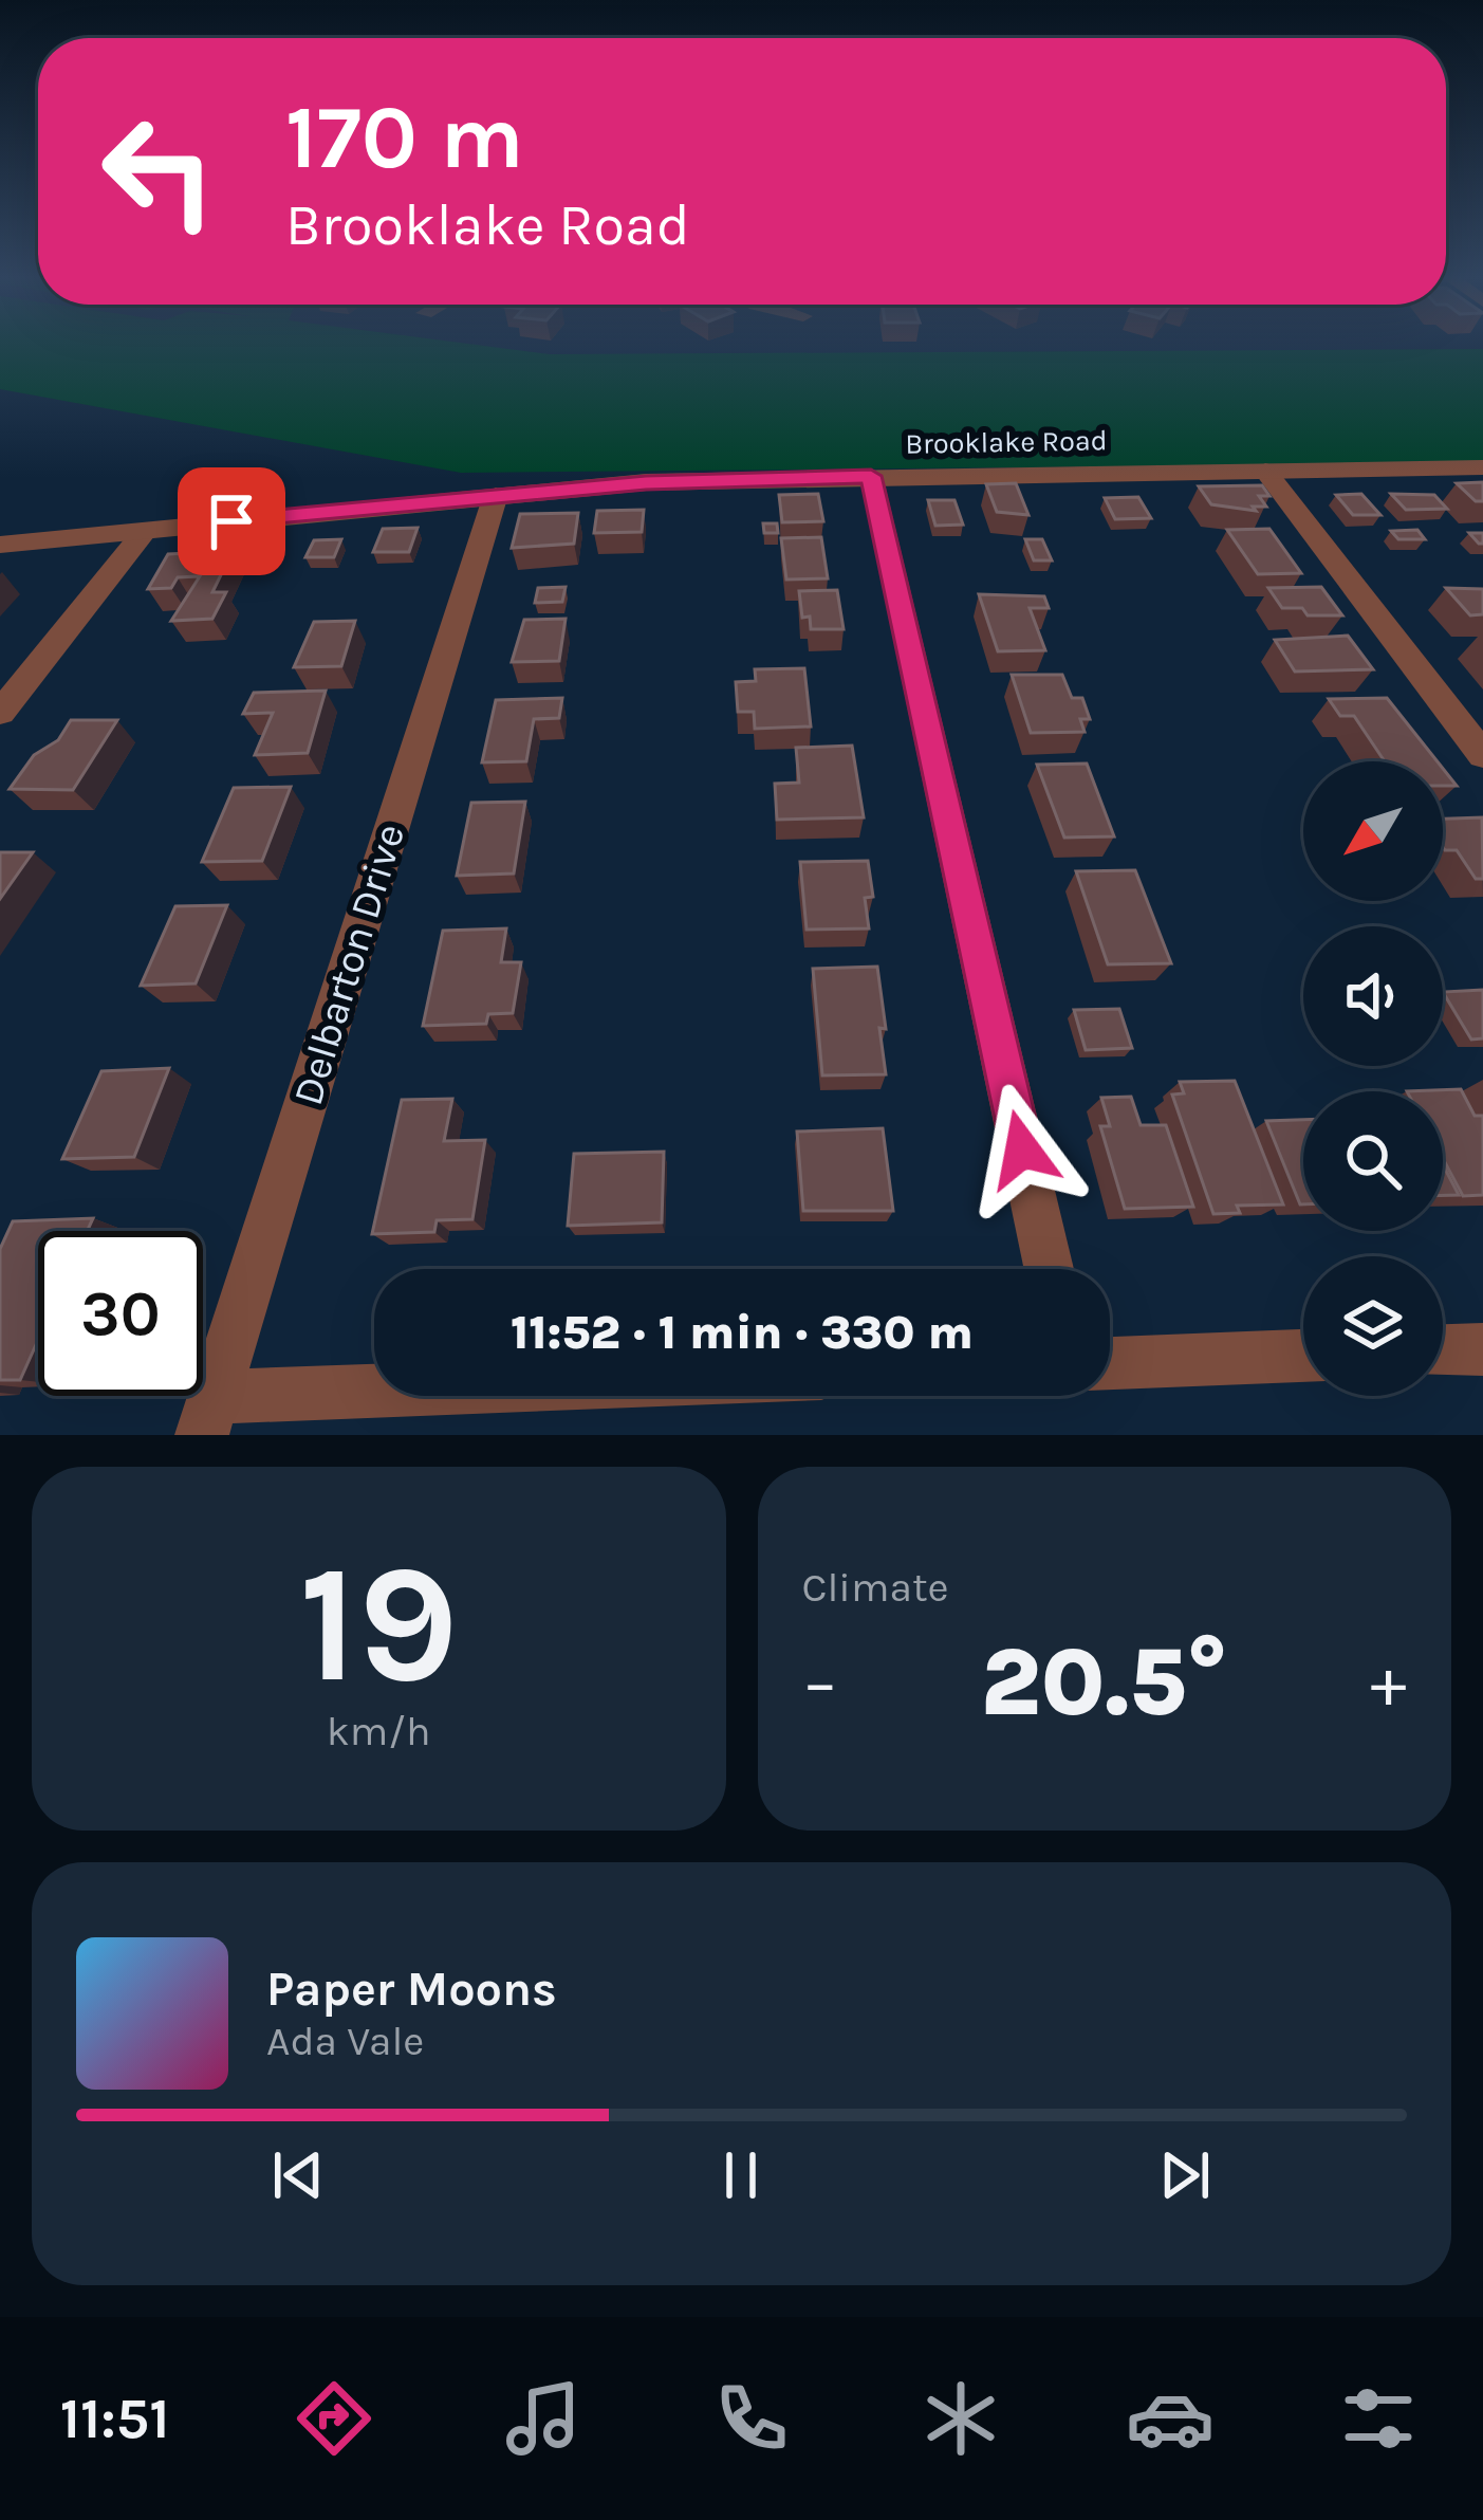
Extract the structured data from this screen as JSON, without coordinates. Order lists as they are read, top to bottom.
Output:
{
  "streets": {
    "street": ["Brooklake Road", "Delbarton Drive"]
  },
  "crossings": [
    ["Brooklake Road", "Delbarton Drive"]
  ],
  "north": "bottom left",
  "page": {
    "turn": ["170 m", "Brooklake Road"],
    "limit": "30",
    "trip": "11:52 · 1 min · 330 m",
    "tile": [
      ["19", "km/h"],
      "Climate"
    ],
    "heat": ["−", "20.5°", "+"],
    "song": ["Paper Moons", "Ada Vale"],
    "tabs": "11:51"
  }
}
